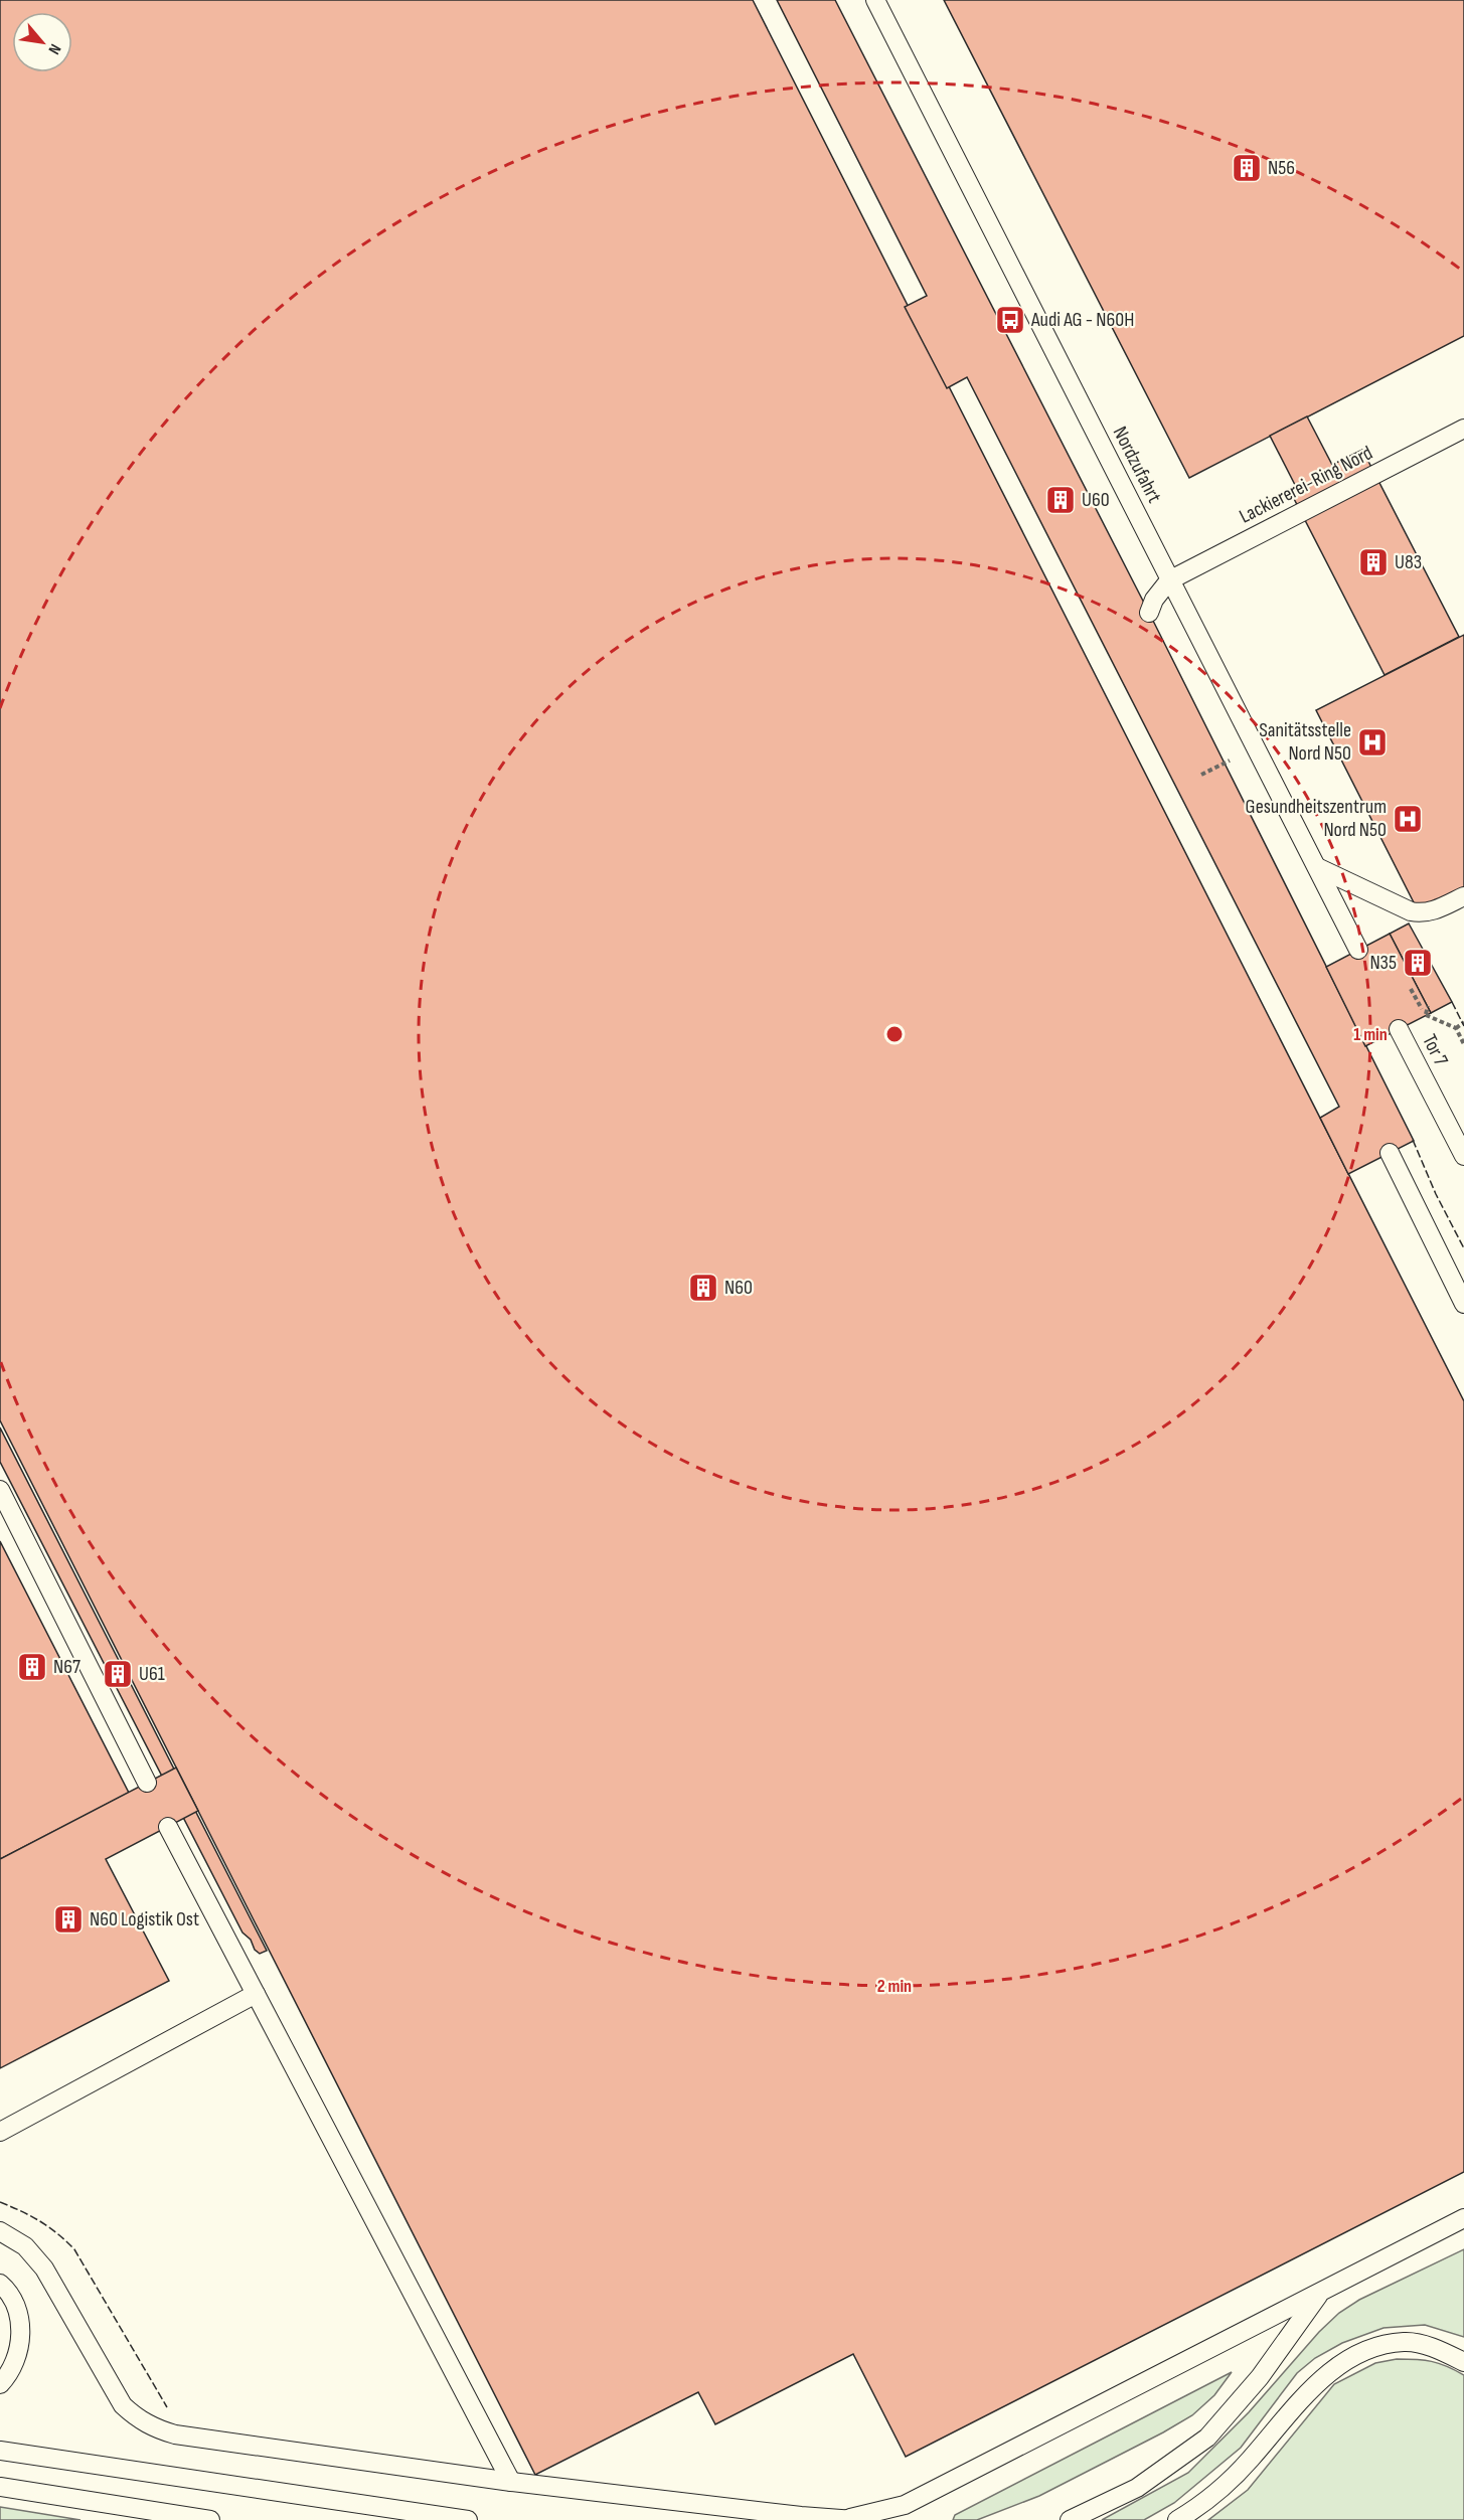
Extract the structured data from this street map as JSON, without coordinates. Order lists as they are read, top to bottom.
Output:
{
  "streets": {
    "lane": ["Nordzufahrt", "Lackiererei-Ring Nord", "Tor 7"]
  },
  "crossings": [
    ["Nordzufahrt", "Lackiererei-Ring Nord"]
  ],
  "places": {
    "building": [
      "N56",
      "U60",
      "U83",
      "N35",
      "N60",
      "N67",
      "U61",
      "N60 Logistik Ost"
    ],
    "bus stop": ["Audi AG - N60H"],
    "hospital": ["Sanitätsstelle Nord N50", "Gesundheitszentrum Nord N50"]
  },
  "north": "bottom right",
  "rings": ["1 min", "2 min"]
}
